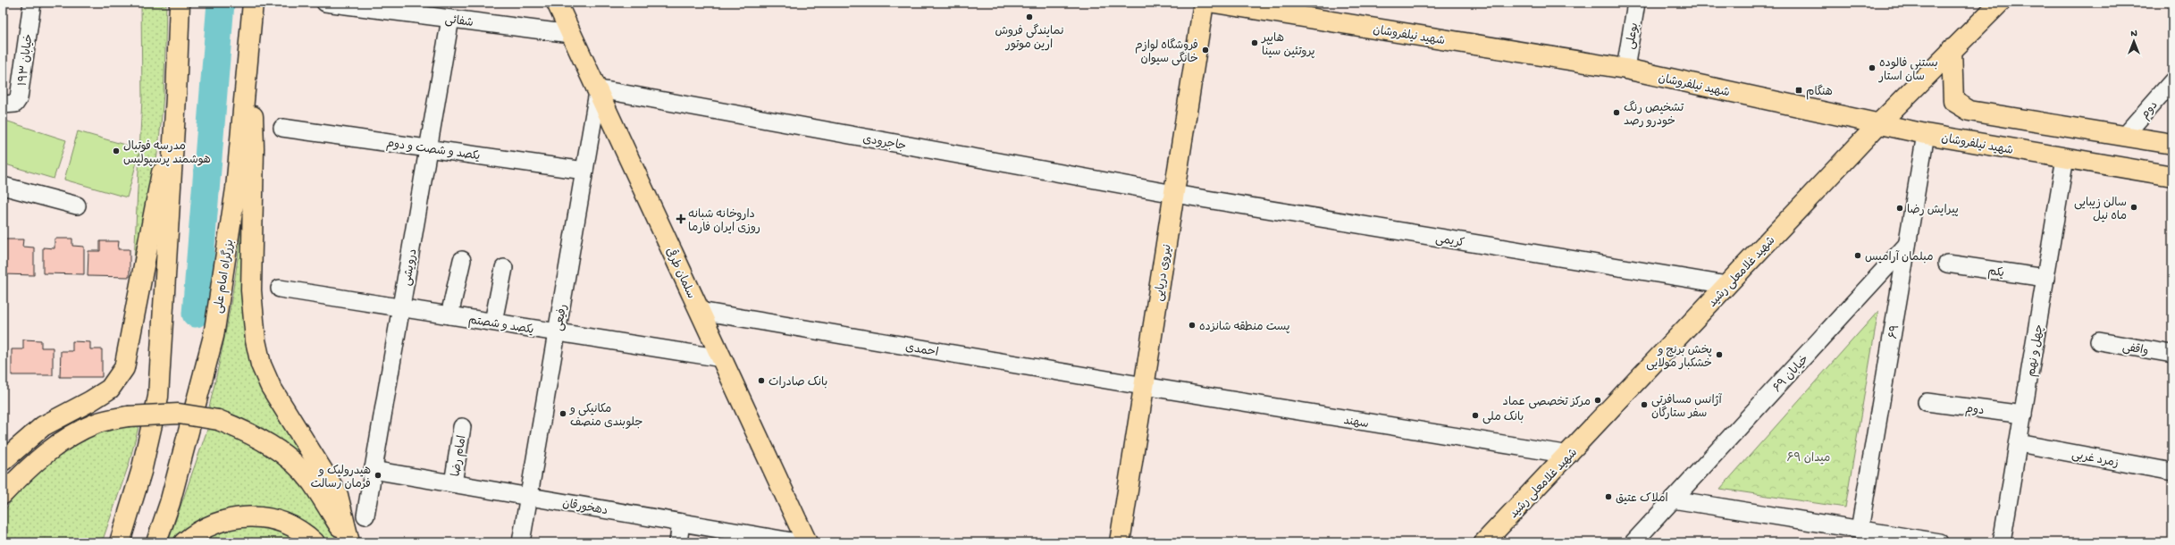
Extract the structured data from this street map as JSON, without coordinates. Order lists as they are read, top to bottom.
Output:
{
  "streets": {
    "main road": [
      "شهید نیلفروشان",
      "شهید غلامعلی رشید",
      "سلمان طرقی",
      "نیروی دریایی",
      "بزرگراه امام علی"
    ],
    "street": [
      "شفائی",
      "بوعلی",
      "خیابان ۱۹۳",
      "دوم",
      "جاجرودی",
      "یکصد و شصت و دوم",
      "کریمی",
      "درویشی",
      "یکم",
      "رفیعی",
      "یکصد و شصتم",
      "۶۹",
      "واقفی",
      "احمدی",
      "چهل و نهم",
      "خیابان ۶۹",
      "سهند",
      "امام رضا",
      "زمرد غربی",
      "دهخورقان"
    ]
  },
  "crossings": [
    ["شفائی", "درویشی"],
    ["شفائی", "سلمان طرقی"],
    ["شهید نیلفروشان", "بوعلی"],
    ["شهید نیلفروشان", "شهید غلامعلی رشید"],
    ["شهید نیلفروشان", "۶۹"],
    ["شهید نیلفروشان", "چهل و نهم"],
    ["دوم", "چهل و نهم"],
    ["جاجرودی", "کریمی"],
    ["جاجرودی", "سلمان طرقی"],
    ["جاجرودی", "نیروی دریایی"],
    ["جاجرودی", "رفیعی"],
    ["یکصد و شصت و دوم", "درویشی"],
    ["یکصد و شصت و دوم", "رفیعی"],
    ["کریمی", "شهید غلامعلی رشید"],
    ["کریمی", "نیروی دریایی"],
    ["درویشی", "یکصد و شصتم"],
    ["درویشی", "دهخورقان"],
    ["شهید غلامعلی رشید", "سهند"],
    ["یکم", "چهل و نهم"],
    ["سلمان طرقی", "رفیعی"],
    ["سلمان طرقی", "یکصد و شصتم"],
    ["سلمان طرقی", "احمدی"],
    ["نیروی دریایی", "احمدی"],
    ["نیروی دریایی", "سهند"],
    ["رفیعی", "یکصد و شصتم"],
    ["رفیعی", "دهخورقان"],
    ["۶۹", "خیابان ۶۹"],
    ["احمدی", "سهند"],
    ["چهل و نهم", "زمرد غربی"],
    ["امام رضا", "دهخورقان"]
  ],
  "parks": ["میدان ۶۹"],
  "places": {
    "other": [
      "نمایندگی فروش ارین موتور",
      "هایپر پروتئین سینا",
      "فروشگاه لوازم خانگی سیوان",
      "بستنی فالوده سان استار",
      "تشخیص رنگ خودرو رصد",
      "مدرسه فوتبال هوشمند پرسپولیس",
      "سالن زیبایی ماه نیل",
      "پیرایش رضا",
      "مبلمان آرامیس",
      "پست منطقه شانزده",
      "پخش برنج و خشکبار مولایی",
      "بانک صادرات",
      "مرکز تخصصی عماد",
      "آژانس مسافرتی سفر ستارگان",
      "مکانیکی و جلوبندی منصف",
      "بانک ملی",
      "هیدرولیک و فرمان رسالت",
      "املاک عتیق"
    ],
    "transit": ["هنگام"],
    "health": ["داروخانه شبانه روزی ایران فارما"]
  },
  "north": "top"
}
